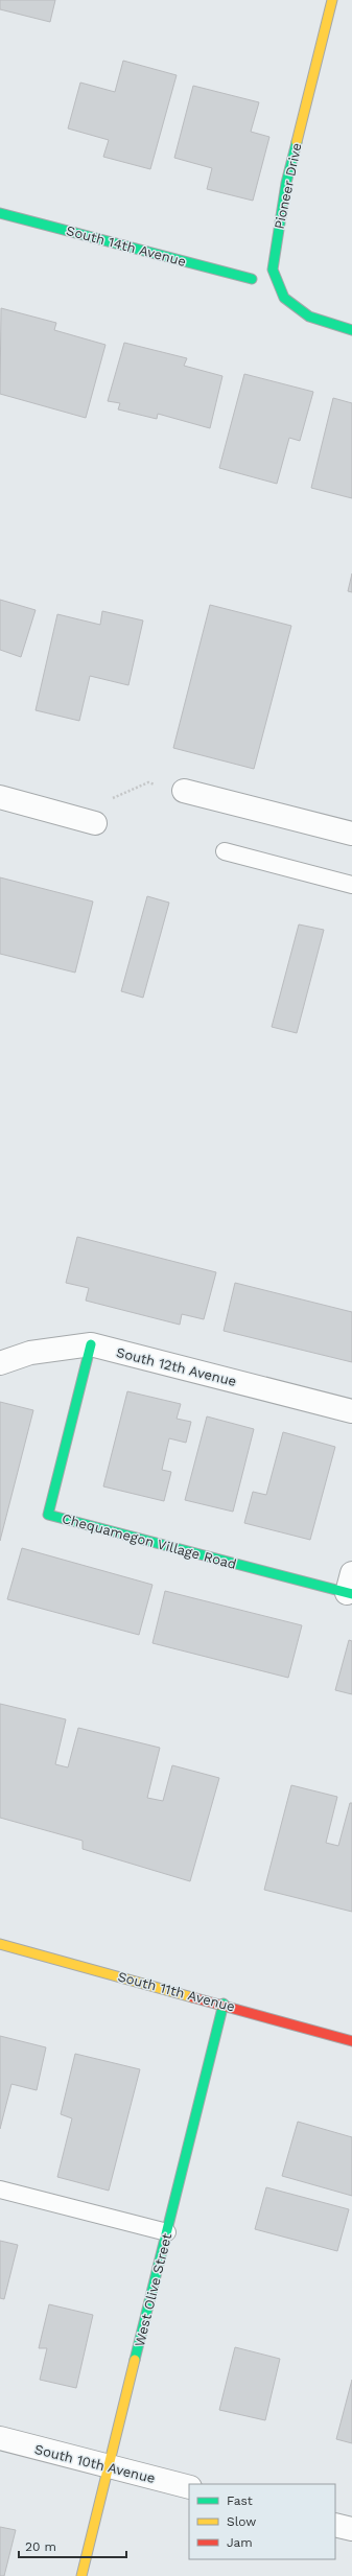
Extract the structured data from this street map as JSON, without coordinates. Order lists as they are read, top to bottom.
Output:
{
  "streets": {
    "street": [
      "Pioneer Drive",
      "South 14th Avenue",
      "South 12th Avenue",
      "Chequamegon Village Road",
      "South 11th Avenue",
      "West Olive Street",
      "South 10th Avenue"
    ]
  },
  "crossings": [
    ["South 12th Avenue", "Chequamegon Village Road"],
    ["South 11th Avenue", "West Olive Street"],
    ["West Olive Street", "South 10th Avenue"]
  ],
  "legend": ["Fast", "Slow", "Jam"],
  "scale_bar": "20 m"
}
